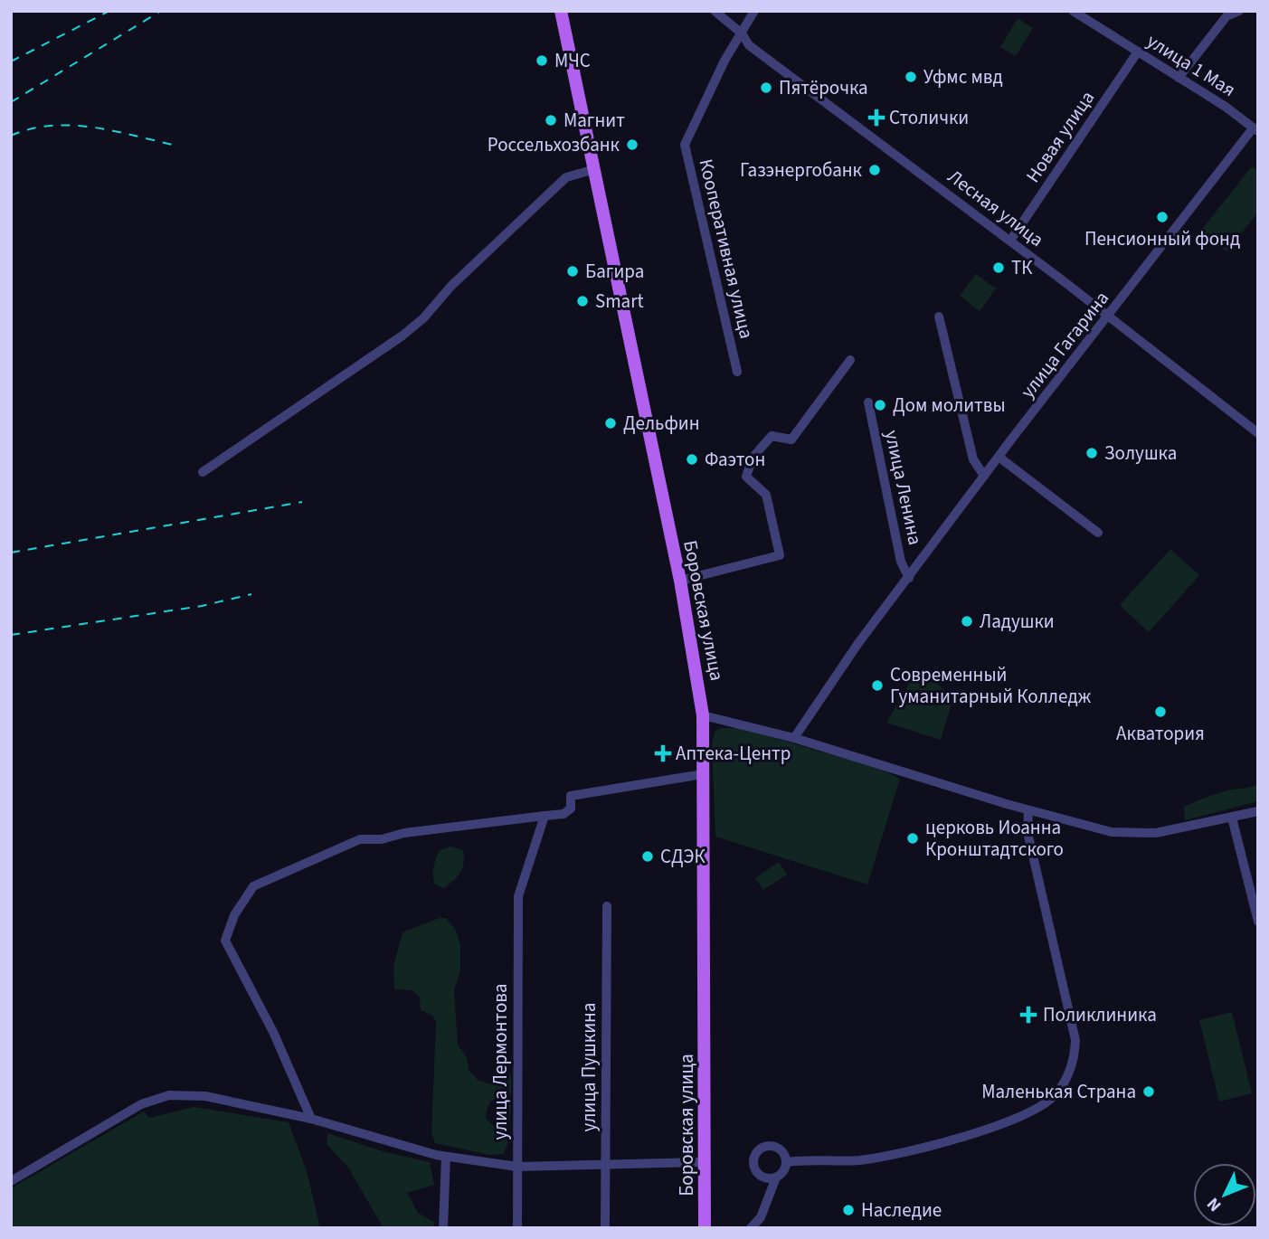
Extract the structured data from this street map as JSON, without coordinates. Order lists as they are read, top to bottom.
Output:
{
  "streets": {
    "main road": ["Боровская улица"],
    "street": [
      "улица 1 Мая",
      "Новая улица",
      "Лесная улица",
      "Кооперативная улица",
      "улица Гагарина",
      "улица Ленина",
      "улица Лермонтова",
      "улица Пушкина"
    ]
  },
  "crossings": [
    ["улица 1 Мая", "Новая улица"],
    ["улица 1 Мая", "улица Гагарина"],
    ["Новая улица", "Лесная улица"],
    ["Лесная улица", "Кооперативная улица"],
    ["Лесная улица", "улица Гагарина"],
    ["улица Гагарина", "улица Ленина"]
  ],
  "places": {
    "other": [
      "МЧС",
      "Уфмс мвд",
      "Пятёрочка",
      "Магнит",
      "Россельхозбанк",
      "Газэнергобанк",
      "Пенсионный фонд",
      "ТК",
      "Багира",
      "Smart",
      "Дом молитвы",
      "Дельфин",
      "Золушка",
      "Фаэтон",
      "Ладушки",
      "Современный Гуманитарный Колледж",
      "Акватория",
      "церковь Иоанна Кронштадтского",
      "СДЭК",
      "Маленькая Страна",
      "Наследие"
    ],
    "health": ["Столички", "Аптека-Центр", "Поликлиника"]
  },
  "north": "bottom left"
}
